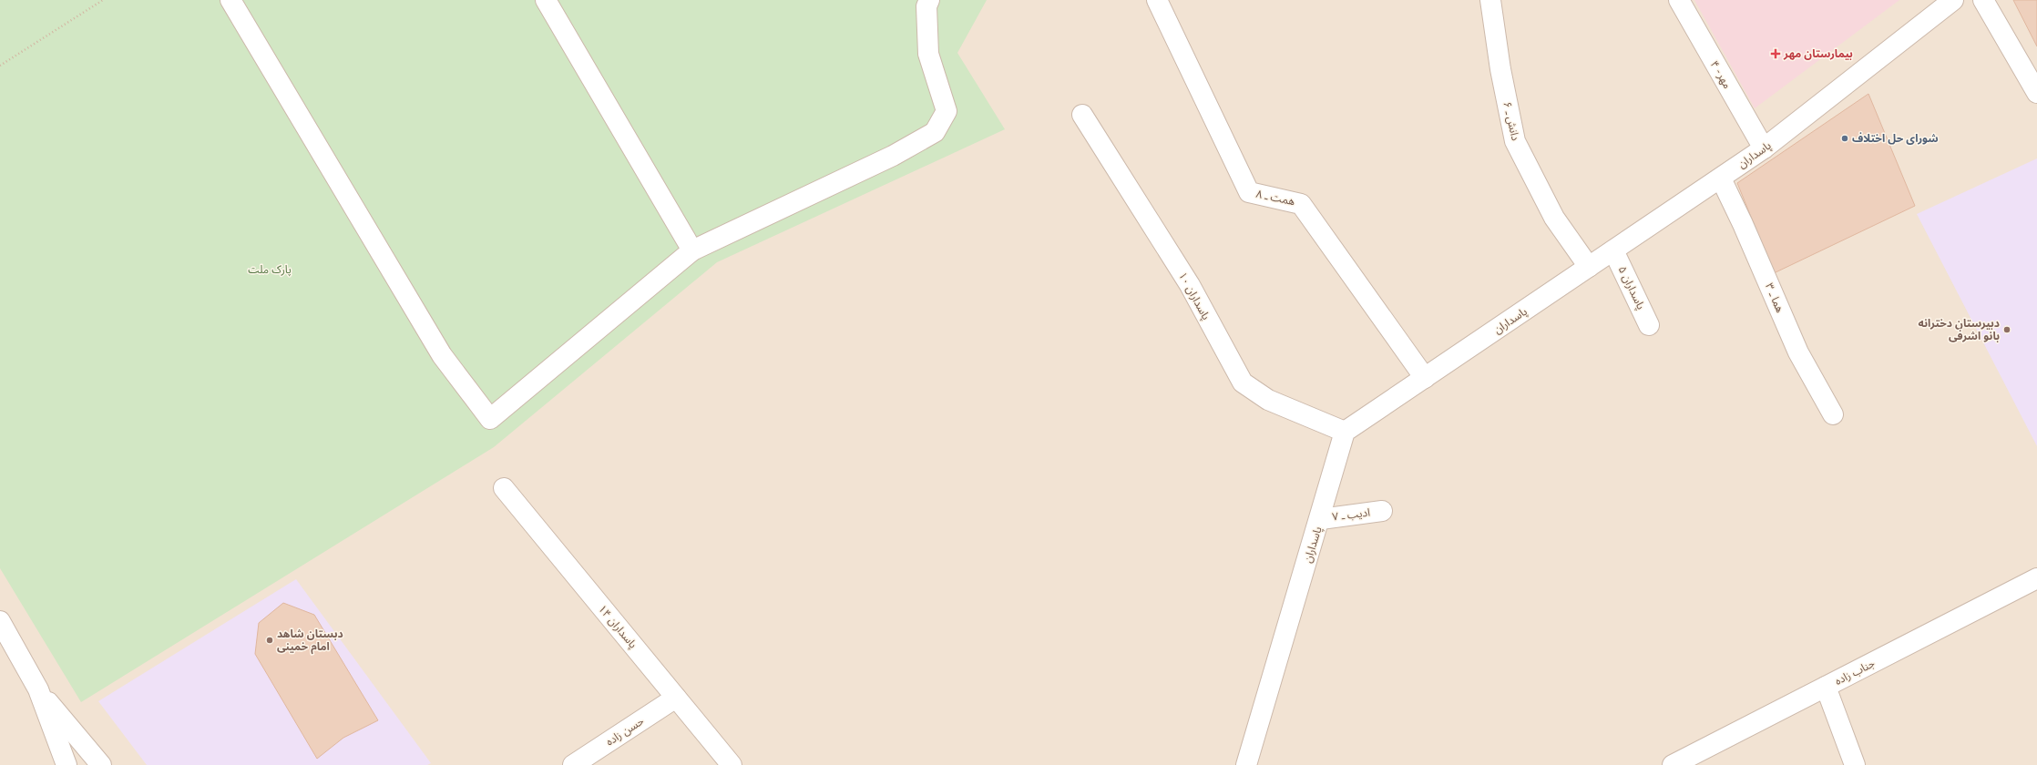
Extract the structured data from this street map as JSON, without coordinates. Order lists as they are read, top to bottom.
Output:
{
  "streets": {
    "street": [
      "مهر - ۴",
      "دانش ـ ۶",
      "پاسداران",
      "همت ـ ۸",
      "پاسداران ۵",
      "پاسداران ۱۰",
      "هما ـ ۳",
      "ادیب ـ ۷",
      "پاسداران ۱۴",
      "جناب زاده",
      "حسن زاده"
    ]
  },
  "crossings": [
    ["مهر - ۴", "پاسداران"],
    ["دانش ـ ۶", "پاسداران"],
    ["پاسداران", "همت ـ ۸"],
    ["پاسداران", "پاسداران ۵"],
    ["پاسداران", "پاسداران ۱۰"],
    ["پاسداران", "هما ـ ۳"],
    ["پاسداران", "ادیب ـ ۷"],
    ["پاسداران ۱۴", "حسن زاده"]
  ],
  "parks": ["پارک ملت"],
  "places": {
    "health": ["بیمارستان مهر"],
    "other": ["شورای حل اختلاف", "دبیرستان دخترانه بانو اشرفی", "دبستان شاهد امام خمینی"]
  }
}
